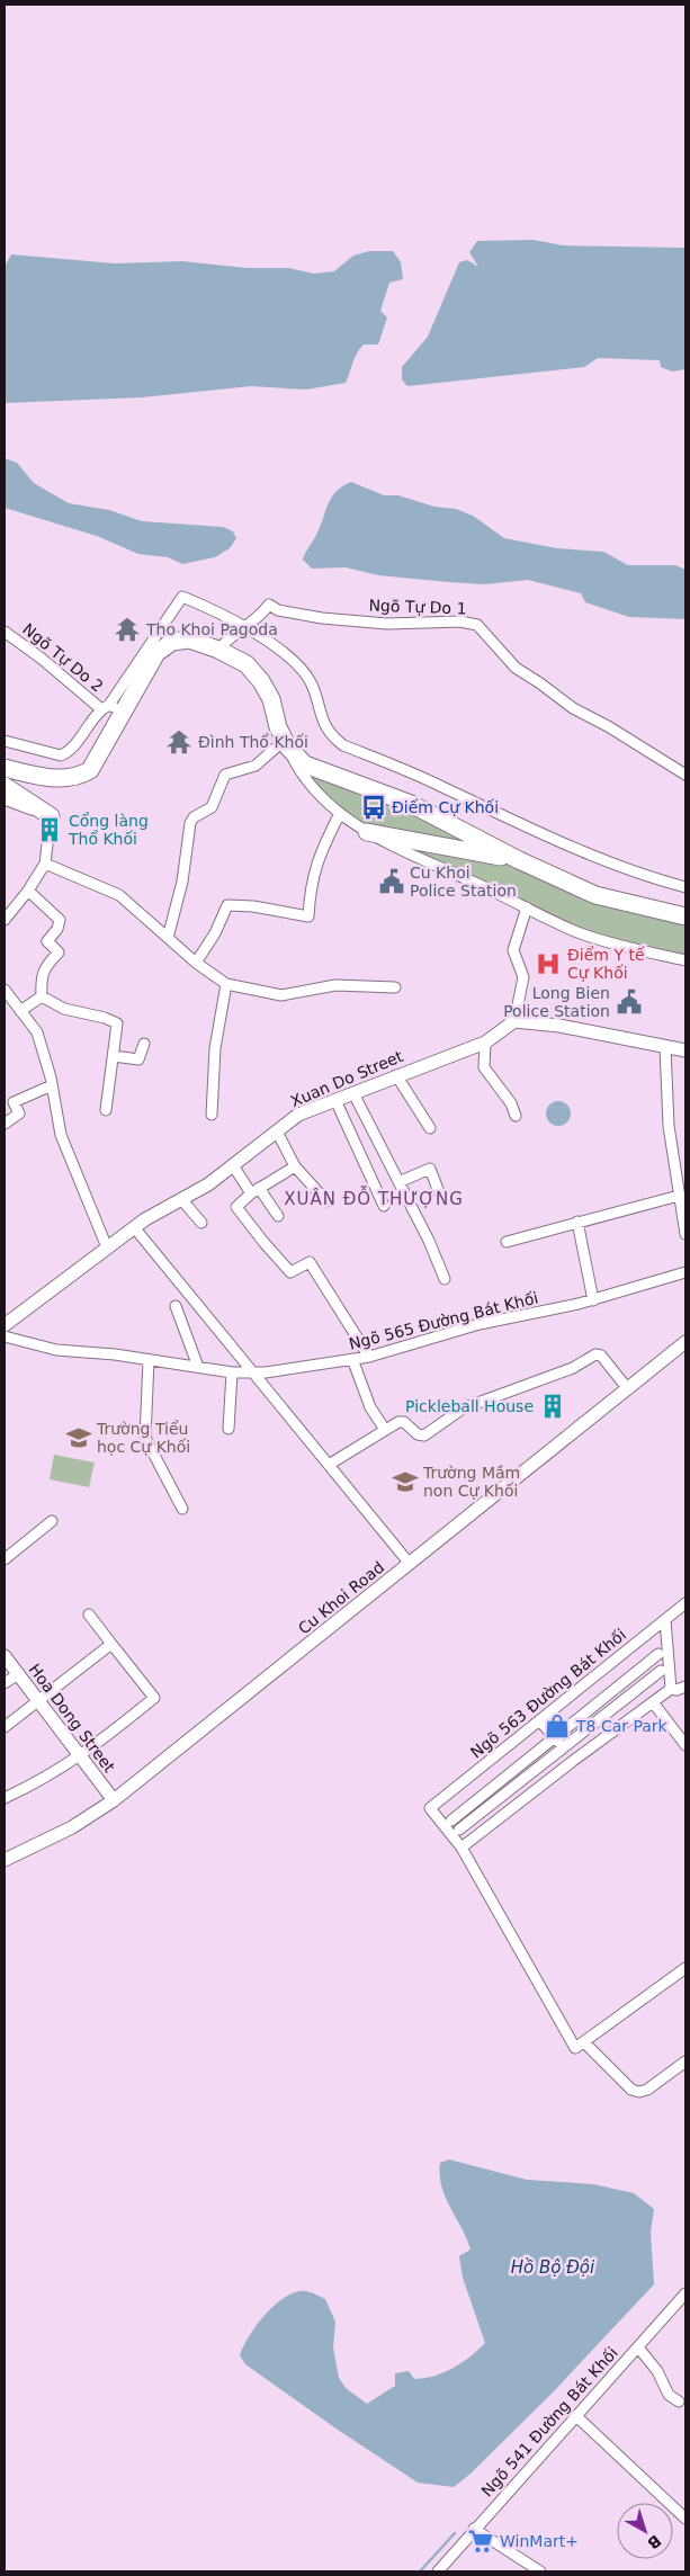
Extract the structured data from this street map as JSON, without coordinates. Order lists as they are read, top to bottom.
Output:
{
  "streets": {
    "street": [
      "Ngõ Tự Do 1",
      "Ngõ Tự Do 2",
      "Xuan Do Street",
      "Ngõ 565 Đường Bát Khối",
      "Cu Khoi Road",
      "Ngõ 563 Đường Bát Khối",
      "Hoa Dong Street",
      "Ngõ 541 Đường Bát Khối"
    ]
  },
  "crossings": [
    ["Cu Khoi Road", "Hoa Dong Street"]
  ],
  "districts": ["XUÂN ĐỖ THƯỢNG"],
  "water": ["Hồ Bộ Đội"],
  "places": {
    "temple": ["Tho Khoi Pagoda", "Đình Thổ Khối"],
    "bus stop": ["Điếm Cự Khối"],
    "building": ["Cổng làng Thổ Khối", "Pickleball House"],
    "public building": ["Cu Khoi Police Station", "Long Bien Police Station"],
    "hospital": ["Điểm Y tế Cự Khối"],
    "school or university": ["Trường Tiểu học Cự Khối", "Trường Mầm non Cự Khối"],
    "shop": ["T8 Car Park"],
    "supermarket": ["WinMart+"]
  },
  "north": "bottom right"
}
